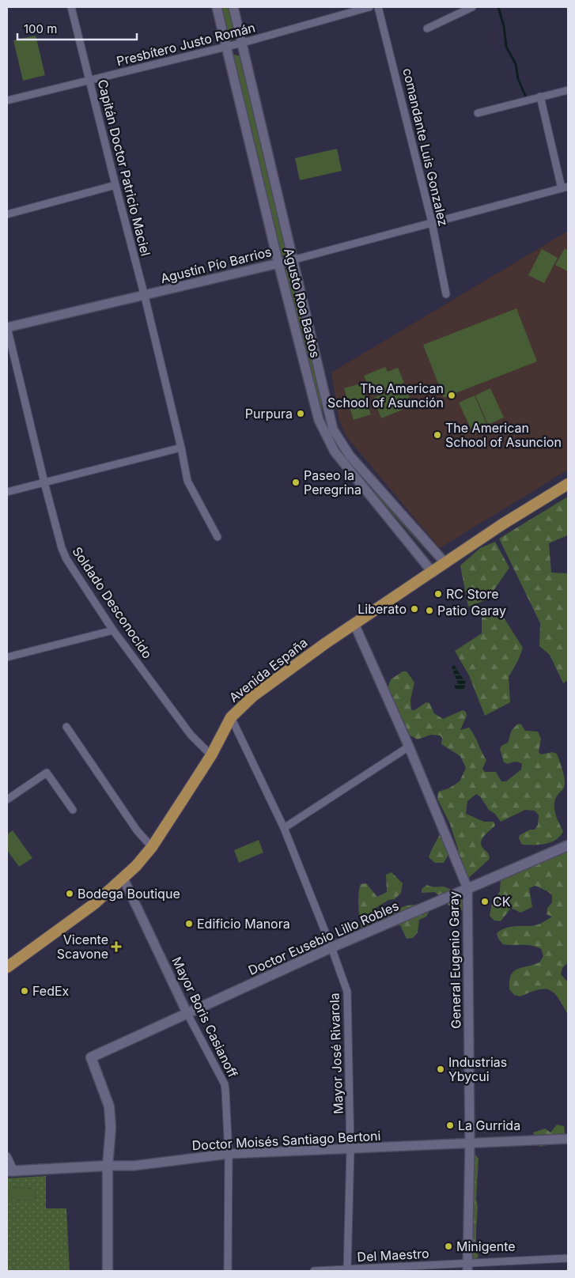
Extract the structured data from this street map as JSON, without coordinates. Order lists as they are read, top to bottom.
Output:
{
  "streets": {
    "main road": ["Avenida España", "Doctor Eusebio Lillo Robles", "Doctor Moisés Santiago Bertoni"],
    "street": [
      "Presbítero Justo Román",
      "comandante Luis Gonzalez",
      "Capitán Doctor Patricio Maciel",
      "Agustín Pío Barrios",
      "Agusto Roa Bastos",
      "Soldado Desconocido",
      "General Eugenio Garay",
      "Mayor Boris Casianoff",
      "Mayor José Rivarola",
      "Del Maestro"
    ]
  },
  "crossings": [
    ["Presbítero Justo Román", "Capitán Doctor Patricio Maciel"],
    ["Presbítero Justo Román", "Agusto Roa Bastos"],
    ["comandante Luis Gonzalez", "Agustín Pío Barrios"],
    ["Capitán Doctor Patricio Maciel", "Agustín Pío Barrios"],
    ["Agustín Pío Barrios", "Agusto Roa Bastos"],
    ["Agustín Pío Barrios", "Soldado Desconocido"],
    ["Agusto Roa Bastos", "Avenida España"],
    ["Soldado Desconocido", "Avenida España"],
    ["Avenida España", "General Eugenio Garay"],
    ["Avenida España", "Mayor Boris Casianoff"],
    ["Avenida España", "Mayor José Rivarola"],
    ["Doctor Eusebio Lillo Robles", "General Eugenio Garay"],
    ["Doctor Eusebio Lillo Robles", "Mayor Boris Casianoff"],
    ["Doctor Eusebio Lillo Robles", "Mayor José Rivarola"],
    ["Doctor Eusebio Lillo Robles", "Doctor Moisés Santiago Bertoni"],
    ["General Eugenio Garay", "Doctor Moisés Santiago Bertoni"],
    ["General Eugenio Garay", "Del Maestro"],
    ["Mayor Boris Casianoff", "Doctor Moisés Santiago Bertoni"],
    ["Mayor José Rivarola", "Doctor Moisés Santiago Bertoni"],
    ["Mayor José Rivarola", "Del Maestro"]
  ],
  "places": {
    "other": [
      "The American School of Asunción",
      "Purpura",
      "The American School of Asuncion",
      "Paseo la Peregrina",
      "RC Store",
      "Liberato",
      "Patio Garay",
      "Bodega Boutique",
      "CK",
      "Edificio Manora",
      "FedEx",
      "Industrias Ybycui",
      "La Gurrida",
      "Minigente"
    ],
    "health": ["Vicente Scavone"]
  },
  "scale_bar": "100 m"
}
